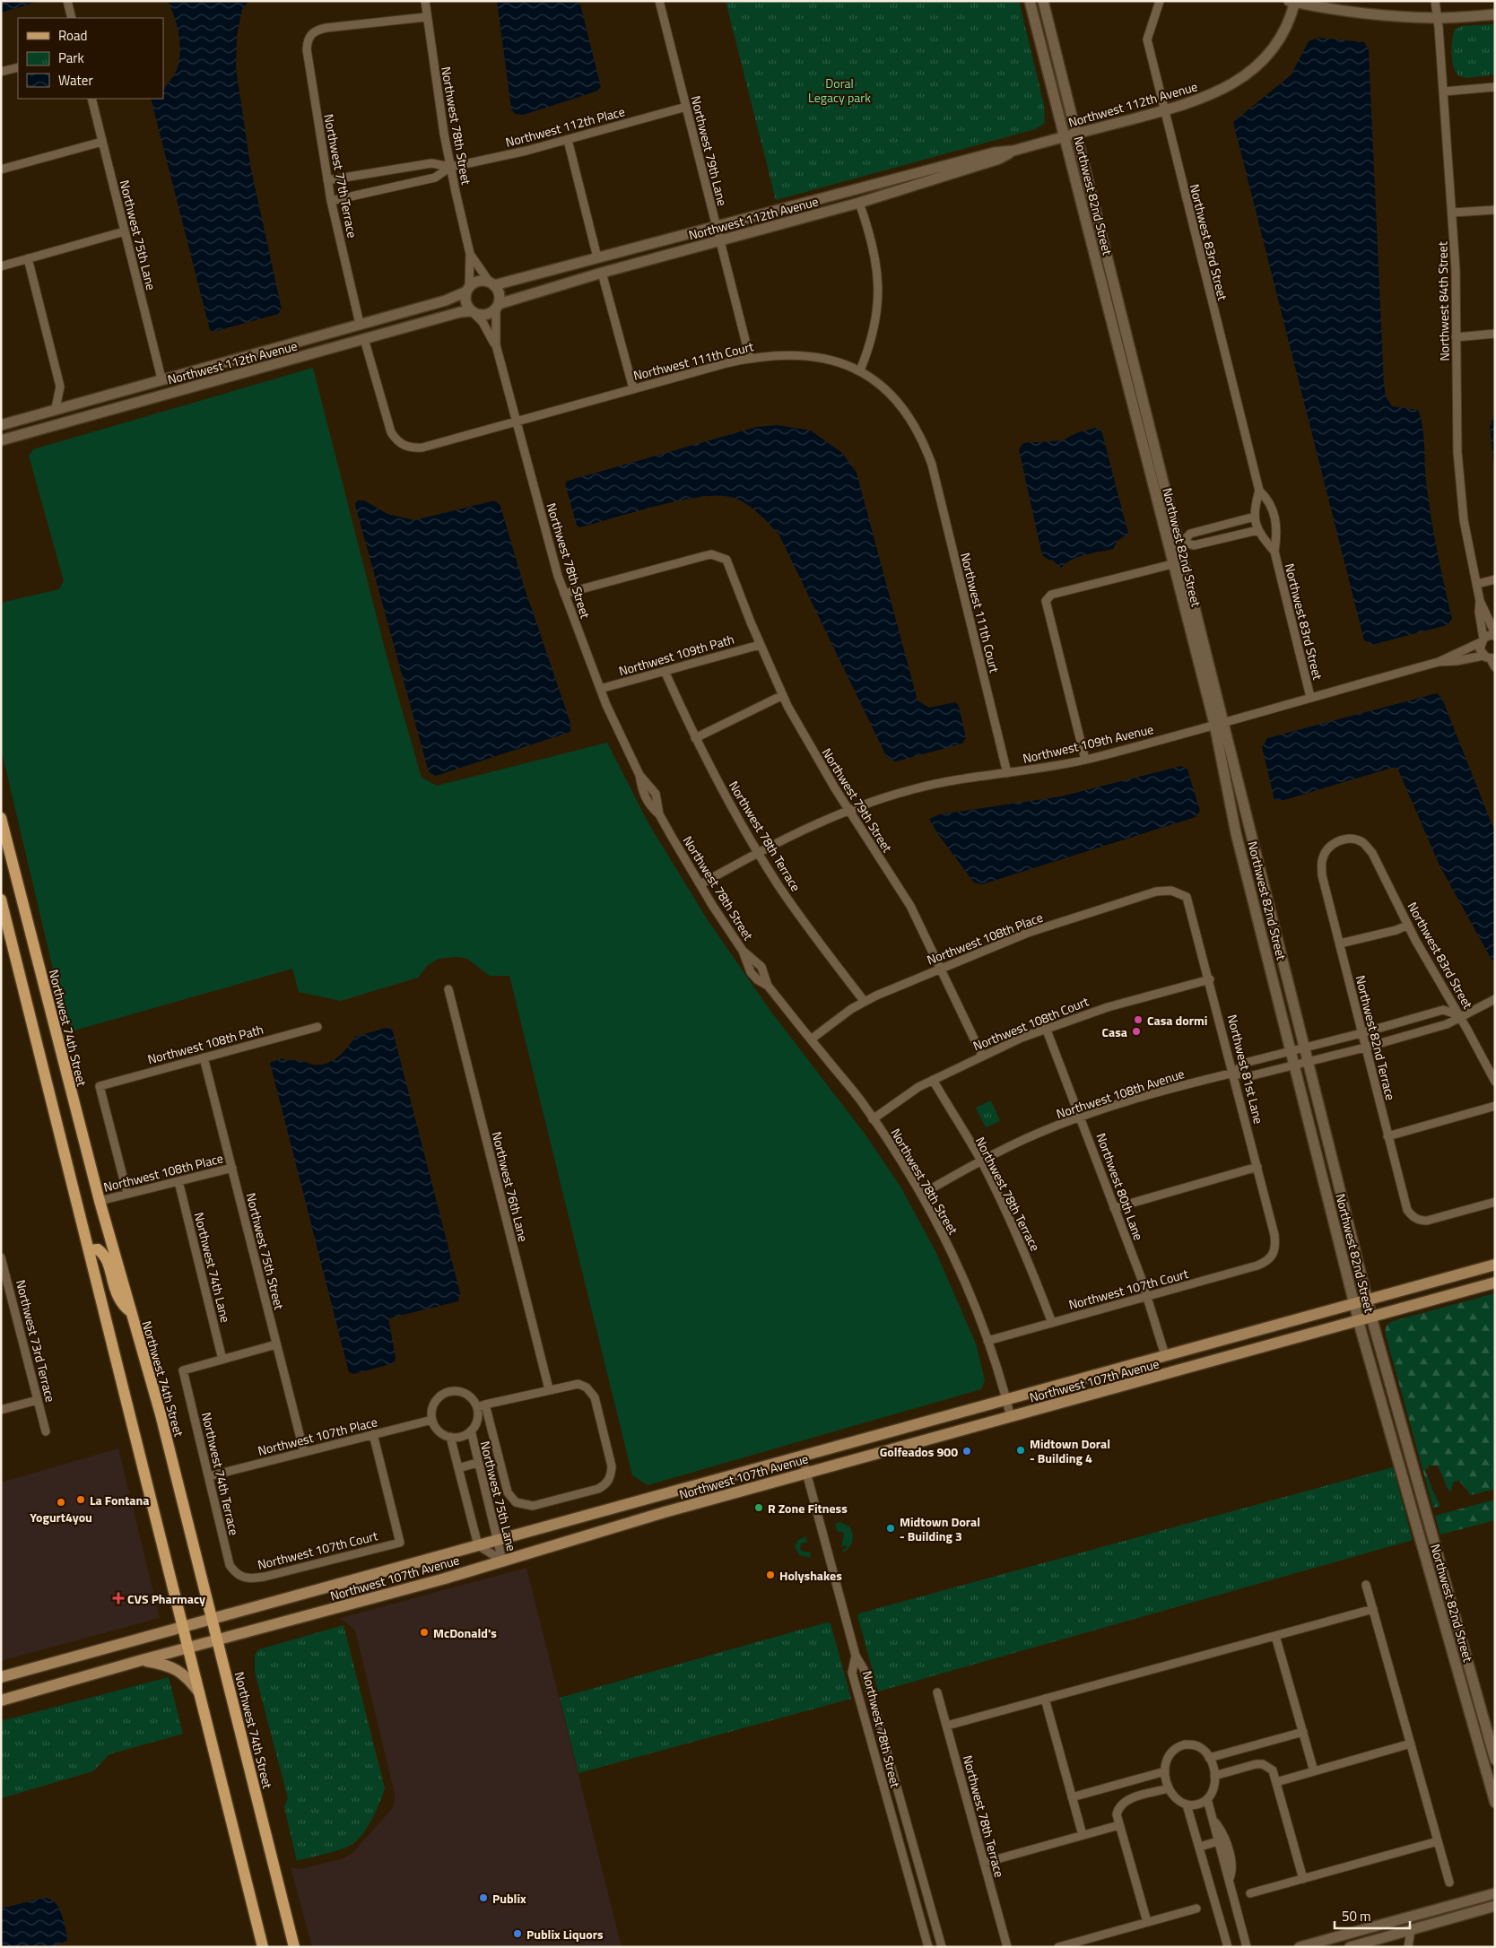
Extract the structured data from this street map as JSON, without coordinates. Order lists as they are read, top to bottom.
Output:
{
  "streets": {
    "main road": ["Northwest 74th Street", "Northwest 107th Avenue"],
    "street": [
      "Northwest 112th Avenue",
      "Northwest 78th Street",
      "Northwest 112th Place",
      "Northwest 79th Lane",
      "Northwest 77th Terrace",
      "Northwest 82nd Street",
      "Northwest 75th Lane",
      "Northwest 83rd Street",
      "Northwest 84th Street",
      "Northwest 111th Court",
      "Northwest 109th Path",
      "Northwest 109th Avenue",
      "Northwest 79th Street",
      "Northwest 78th Terrace",
      "Northwest 108th Place",
      "Northwest 108th Court",
      "Northwest 82nd Terrace",
      "Northwest 108th Path",
      "Northwest 81st Lane",
      "Northwest 108th Avenue",
      "Northwest 76th Lane",
      "Northwest 80th Lane",
      "Northwest 75th Street",
      "Northwest 74th Lane",
      "Northwest 107th Court",
      "Northwest 73rd Terrace",
      "Northwest 107th Place",
      "Northwest 74th Terrace"
    ]
  },
  "crossings": [
    ["Northwest 112th Avenue", "Northwest 78th Street"],
    ["Northwest 112th Avenue", "Northwest 79th Lane"],
    ["Northwest 112th Avenue", "Northwest 77th Terrace"],
    ["Northwest 112th Avenue", "Northwest 82nd Street"],
    ["Northwest 112th Avenue", "Northwest 75th Lane"],
    ["Northwest 112th Avenue", "Northwest 83rd Street"],
    ["Northwest 112th Avenue", "Northwest 84th Street"],
    ["Northwest 112th Avenue", "Northwest 111th Court"],
    ["Northwest 78th Street", "Northwest 112th Place"],
    ["Northwest 78th Street", "Northwest 77th Terrace"],
    ["Northwest 78th Street", "Northwest 111th Court"],
    ["Northwest 78th Street", "Northwest 109th Path"],
    ["Northwest 78th Street", "Northwest 109th Avenue"],
    ["Northwest 78th Street", "Northwest 79th Street"],
    ["Northwest 78th Street", "Northwest 108th Place"],
    ["Northwest 78th Street", "Northwest 108th Court"],
    ["Northwest 78th Street", "Northwest 108th Avenue"],
    ["Northwest 78th Street", "Northwest 107th Court"],
    ["Northwest 78th Street", "Northwest 107th Avenue"],
    ["Northwest 112th Place", "Northwest 79th Lane"],
    ["Northwest 112th Place", "Northwest 77th Terrace"],
    ["Northwest 79th Lane", "Northwest 111th Court"],
    ["Northwest 82nd Street", "Northwest 109th Avenue"],
    ["Northwest 82nd Street", "Northwest 108th Avenue"],
    ["Northwest 82nd Street", "Northwest 107th Avenue"],
    ["Northwest 75th Lane", "Northwest 107th Avenue"],
    ["Northwest 75th Lane", "Northwest 107th Place"],
    ["Northwest 83rd Street", "Northwest 109th Avenue"],
    ["Northwest 83rd Street", "Northwest 82nd Terrace"],
    ["Northwest 83rd Street", "Northwest 108th Avenue"],
    ["Northwest 84th Street", "Northwest 109th Avenue"],
    ["Northwest 111th Court", "Northwest 109th Avenue"],
    ["Northwest 109th Path", "Northwest 79th Street"],
    ["Northwest 109th Path", "Northwest 78th Terrace"],
    ["Northwest 109th Avenue", "Northwest 79th Street"],
    ["Northwest 109th Avenue", "Northwest 78th Terrace"],
    ["Northwest 79th Street", "Northwest 108th Place"],
    ["Northwest 79th Street", "Northwest 108th Court"],
    ["Northwest 78th Terrace", "Northwest 108th Place"],
    ["Northwest 78th Terrace", "Northwest 108th Court"],
    ["Northwest 78th Terrace", "Northwest 108th Avenue"],
    ["Northwest 78th Terrace", "Northwest 107th Court"],
    ["Northwest 108th Place", "Northwest 74th Street"],
    ["Northwest 108th Place", "Northwest 108th Path"],
    ["Northwest 108th Place", "Northwest 81st Lane"],
    ["Northwest 108th Place", "Northwest 75th Street"],
    ["Northwest 108th Place", "Northwest 74th Lane"],
    ["Northwest 108th Court", "Northwest 81st Lane"],
    ["Northwest 108th Court", "Northwest 80th Lane"],
    ["Northwest 74th Street", "Northwest 107th Avenue"],
    ["Northwest 82nd Terrace", "Northwest 108th Avenue"],
    ["Northwest 108th Path", "Northwest 75th Street"],
    ["Northwest 81st Lane", "Northwest 108th Avenue"],
    ["Northwest 81st Lane", "Northwest 107th Court"],
    ["Northwest 108th Avenue", "Northwest 80th Lane"],
    ["Northwest 80th Lane", "Northwest 107th Court"],
    ["Northwest 80th Lane", "Northwest 107th Avenue"],
    ["Northwest 75th Street", "Northwest 107th Place"],
    ["Northwest 74th Lane", "Northwest 74th Terrace"],
    ["Northwest 107th Court", "Northwest 107th Place"],
    ["Northwest 107th Court", "Northwest 74th Terrace"],
    ["Northwest 107th Place", "Northwest 74th Terrace"]
  ],
  "parks": ["Doral Legacy park"],
  "places": {
    "other": [
      "Casa dormi",
      "Casa",
      "Midtown Doral - Building 4",
      "Golfeados 900",
      "La Fontana",
      "Yogurt4you",
      "R Zone Fitness",
      "Midtown Doral - Building 3",
      "Holyshakes",
      "McDonald's",
      "Publix",
      "Publix Liquors"
    ],
    "health": ["CVS Pharmacy"]
  },
  "legend": ["Road", "Park", "Water"],
  "scale_bar": "50 m"
}
